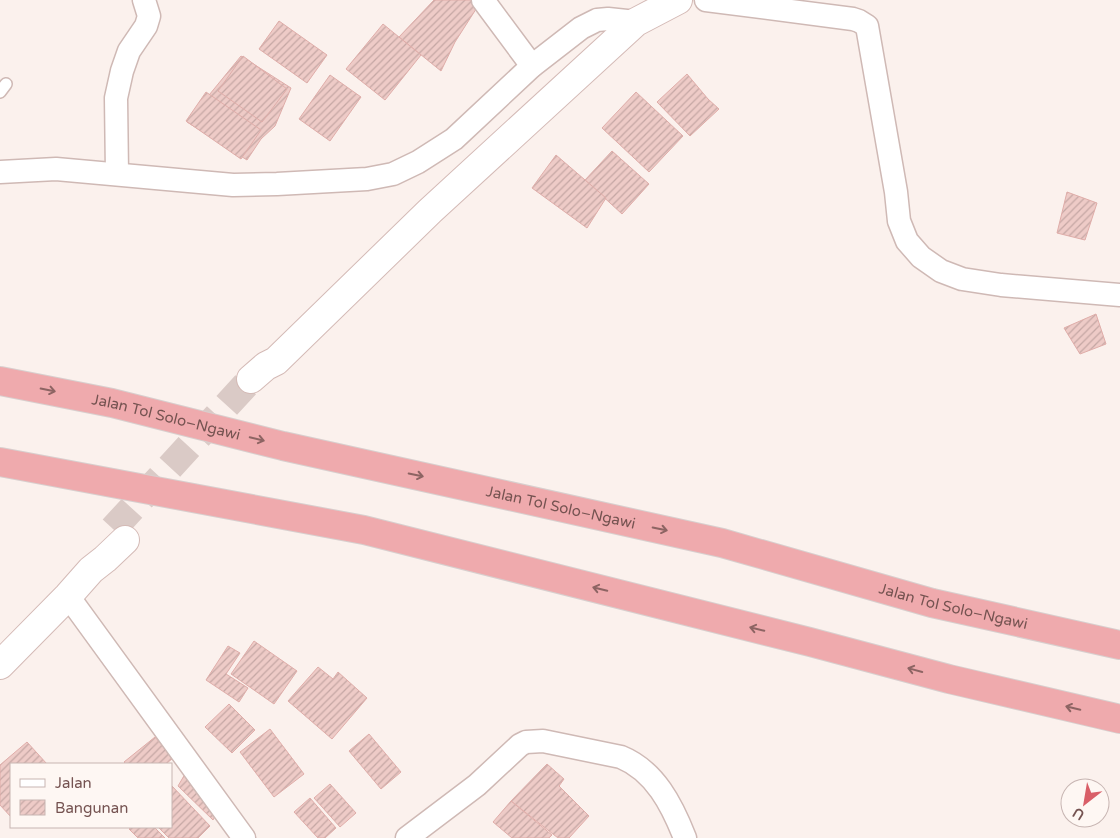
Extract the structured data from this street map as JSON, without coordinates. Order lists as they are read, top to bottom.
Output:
{
  "streets": {
    "highway": ["Jalan Tol Solo–Ngawi"]
  },
  "legend": ["Jalan", "Bangunan"],
  "north": "bottom left"
}
